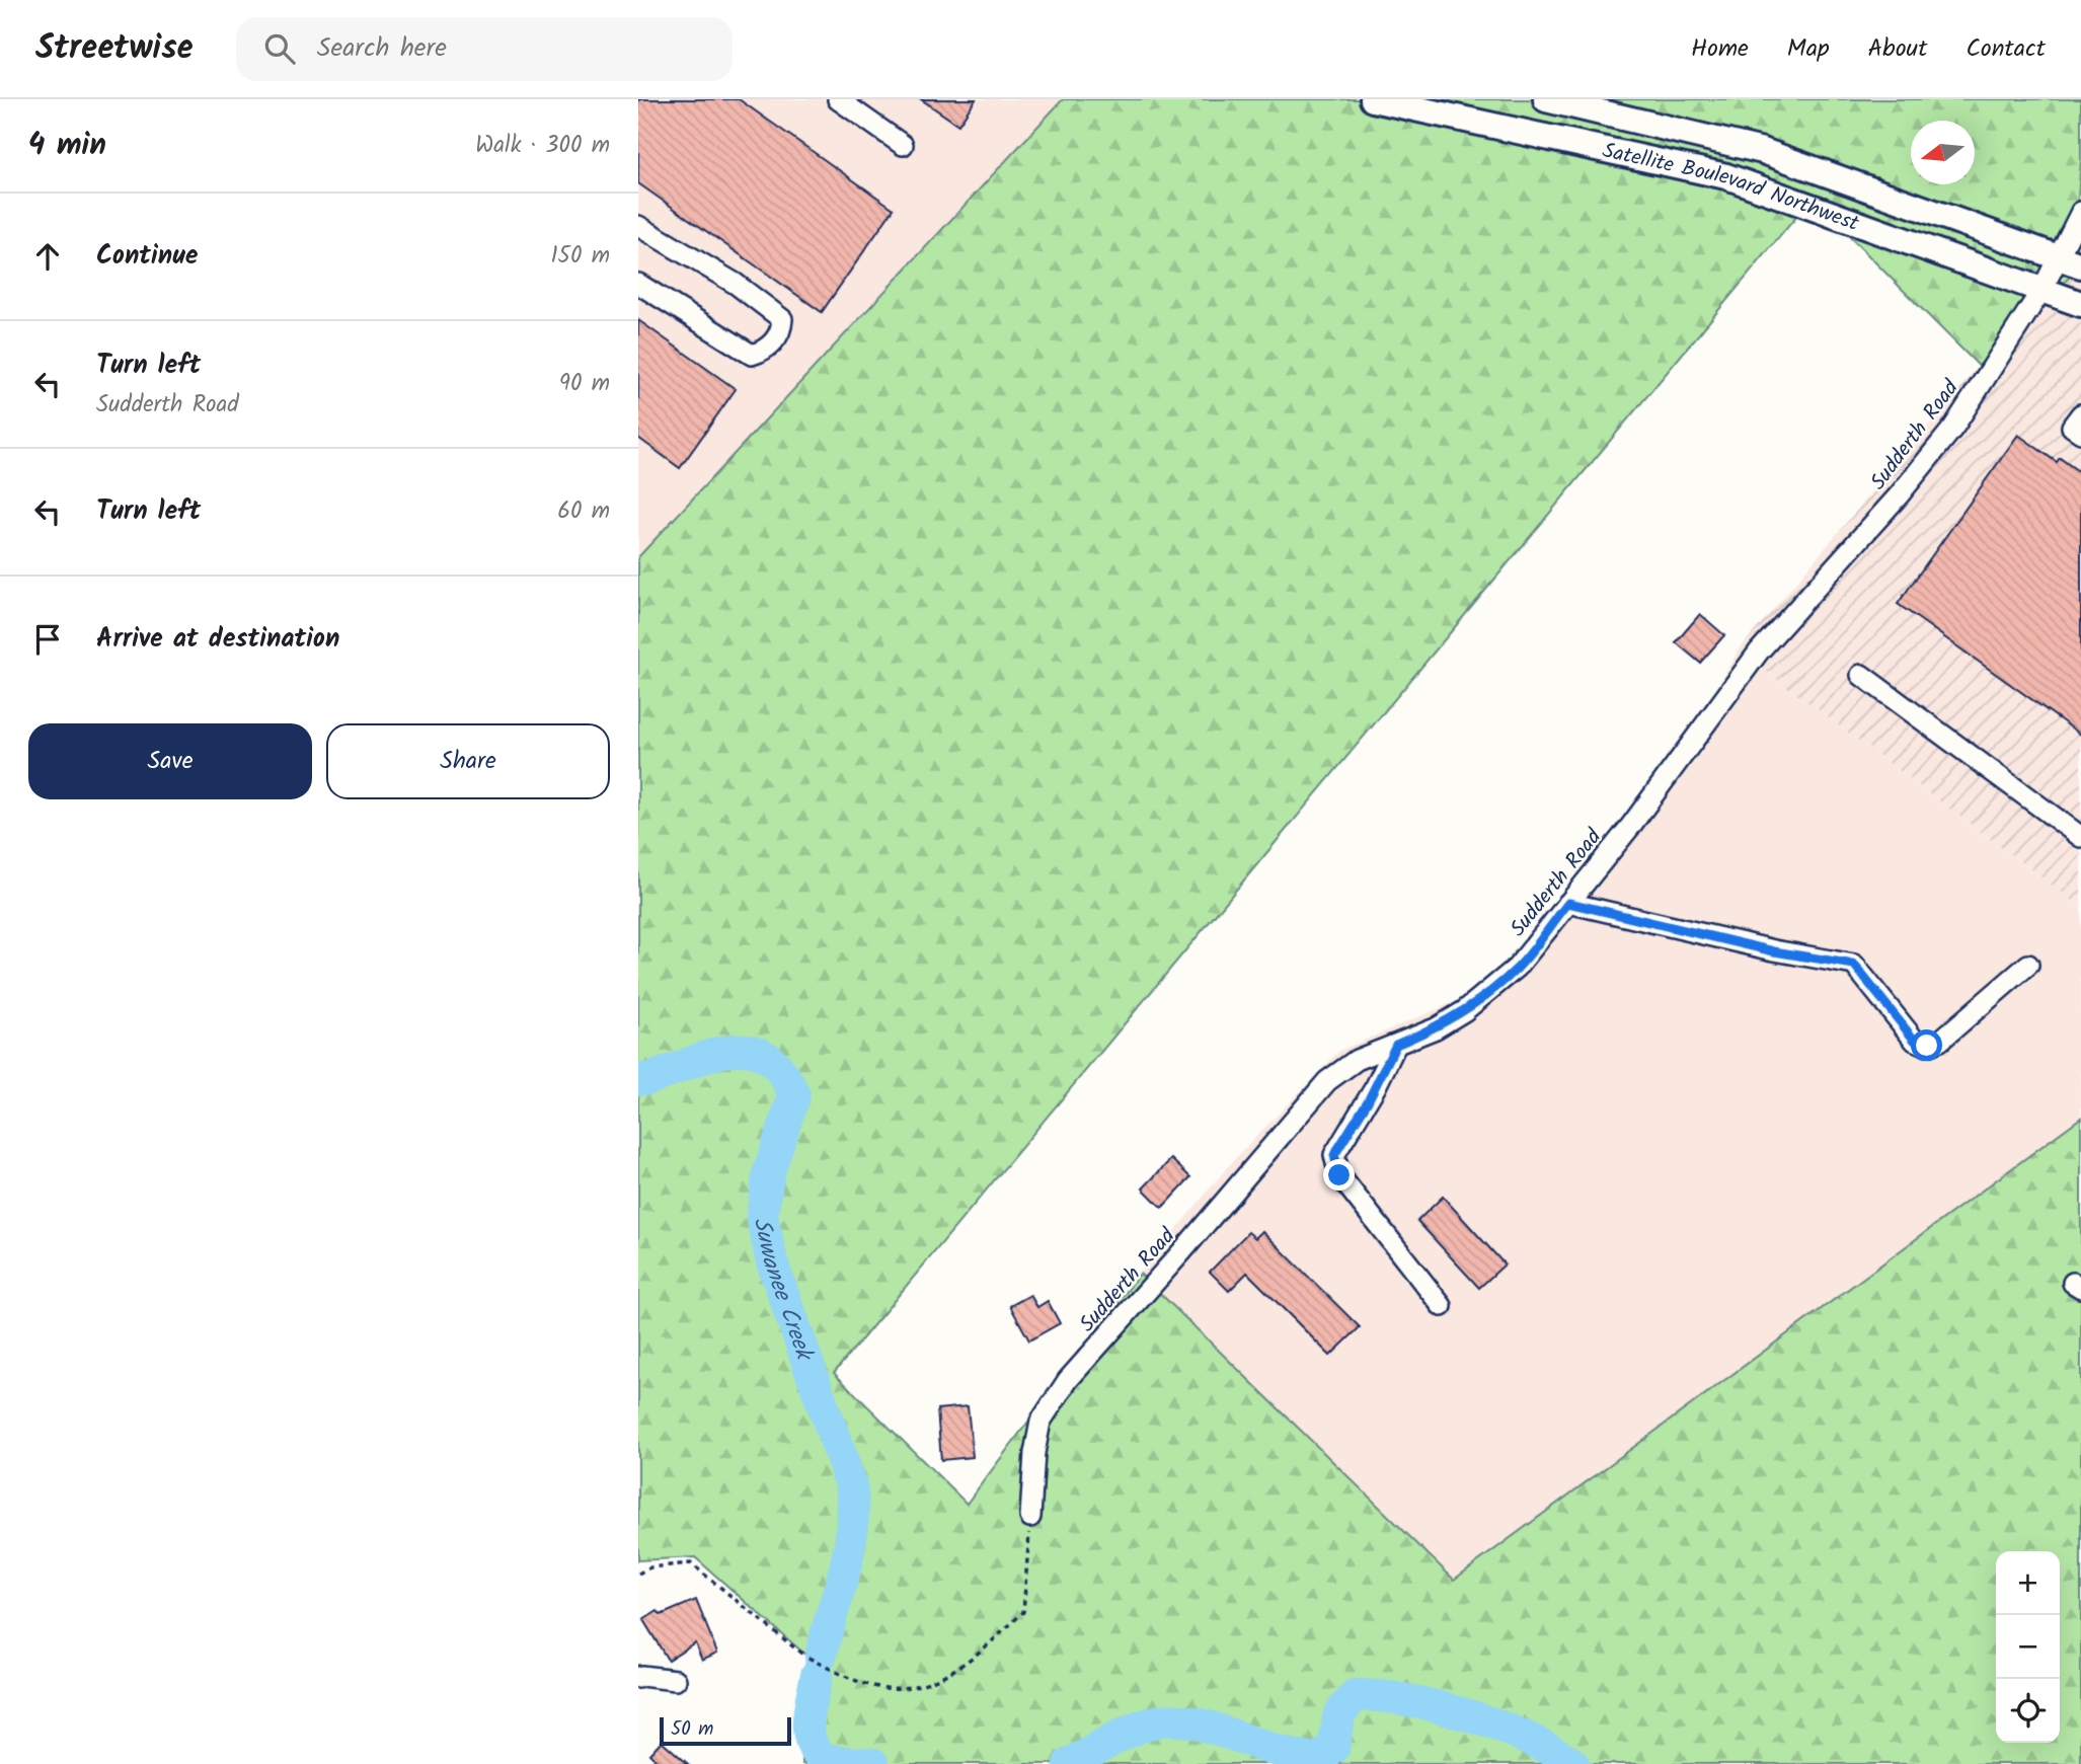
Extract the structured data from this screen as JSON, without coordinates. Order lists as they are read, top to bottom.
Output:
{
  "streets": {
    "main road": ["Satellite Boulevard Northwest"],
    "street": ["Sudderth Road"]
  },
  "crossings": [
    ["Satellite Boulevard Northwest", "Sudderth Road"]
  ],
  "water": ["Suwanee Creek"],
  "scale_bar": "50 m",
  "north": "left",
  "page": {
    "header": "Streetwise",
    "search": "Search here",
    "nav": [
      "Home",
      "Map",
      "About",
      "Contact"
    ],
    "heading": ["4 min", "Walk · 300 m"],
    "list": [
      ["Continue", "150 m"],
      ["Turn left", "Sudderth Road", "90 m"],
      ["Turn left", "60 m"],
      "Arrive at destination"
    ],
    "buttons": ["Save", "Share"],
    "map_buttons": ["+", "−"],
    "scale": "50 m"
  }
}
